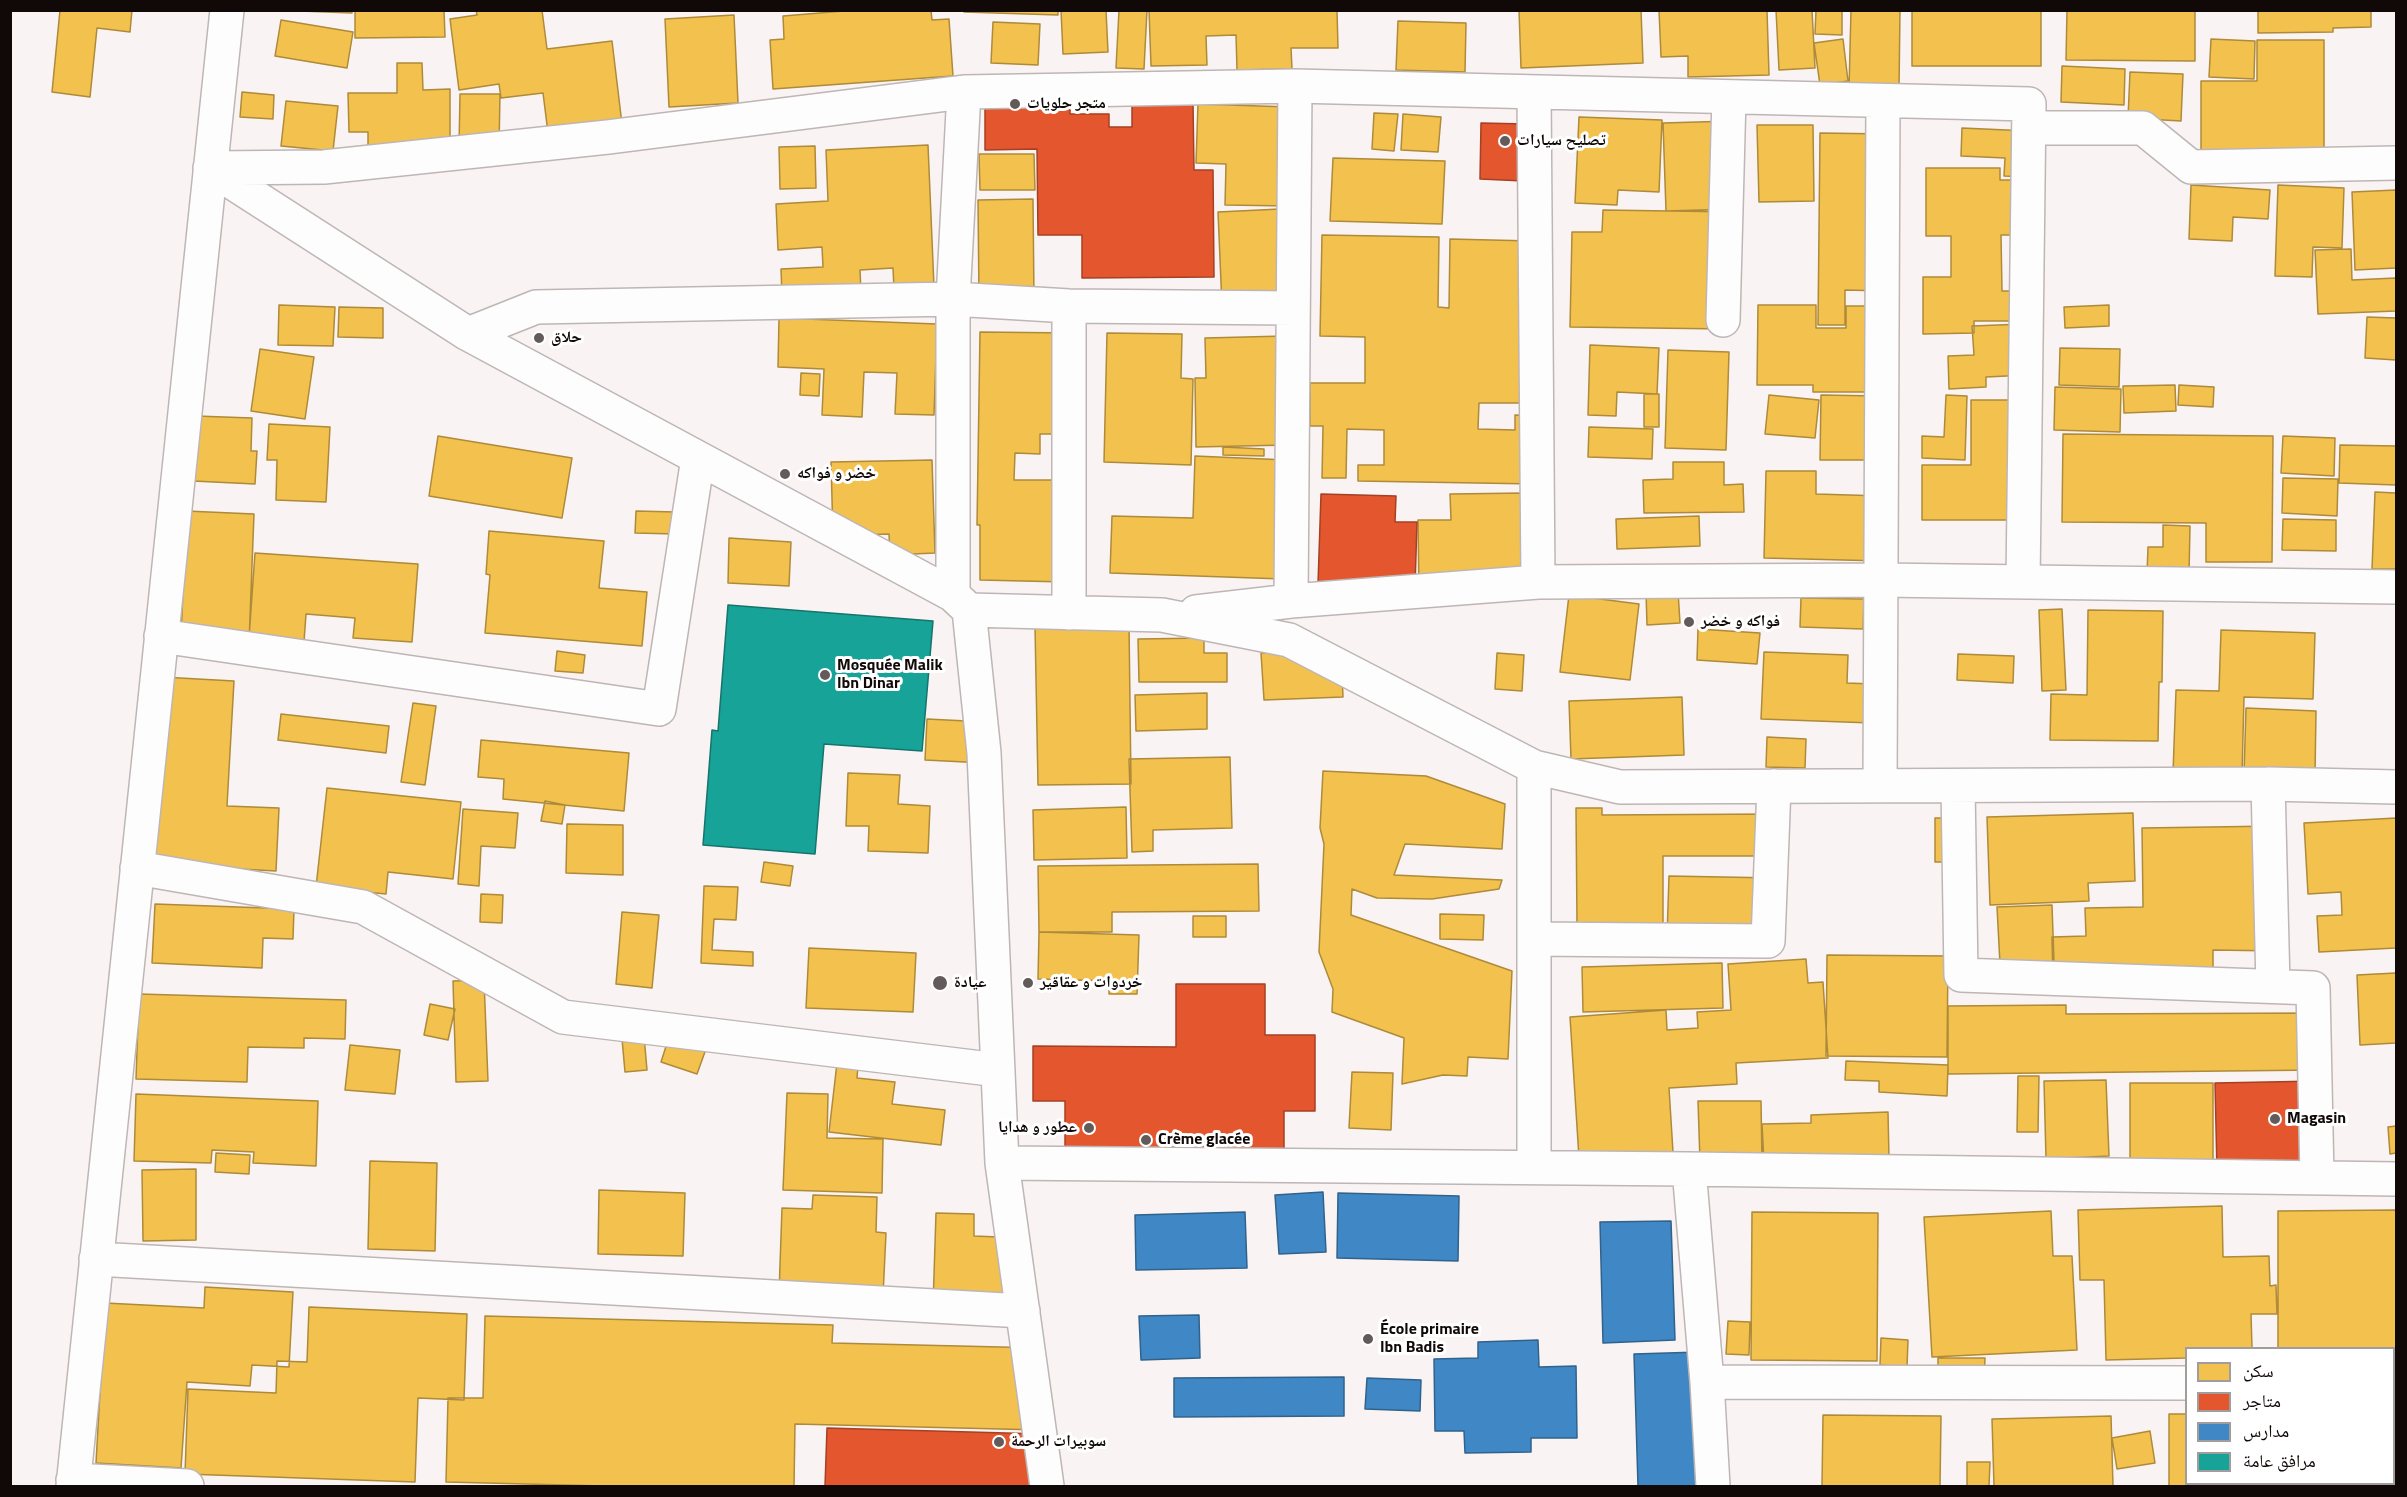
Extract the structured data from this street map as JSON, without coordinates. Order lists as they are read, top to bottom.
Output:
{
  "places": [
    "متجر حلويات",
    "تصليح سيارات",
    "حلاق",
    "خضر و فواكه",
    "فواكه و خضر",
    "Mosquée Malik Ibn Dinar",
    "عيادة",
    "خردوات و عقاقير",
    "Magasin",
    "عطور و هدايا",
    "Crème glacée",
    "École primaire Ibn Badis",
    "سوبيرات الرحمة"
  ],
  "legend": [
    "سكن",
    "متاجر",
    "مدارس",
    "مرافق عامة"
  ]
}
